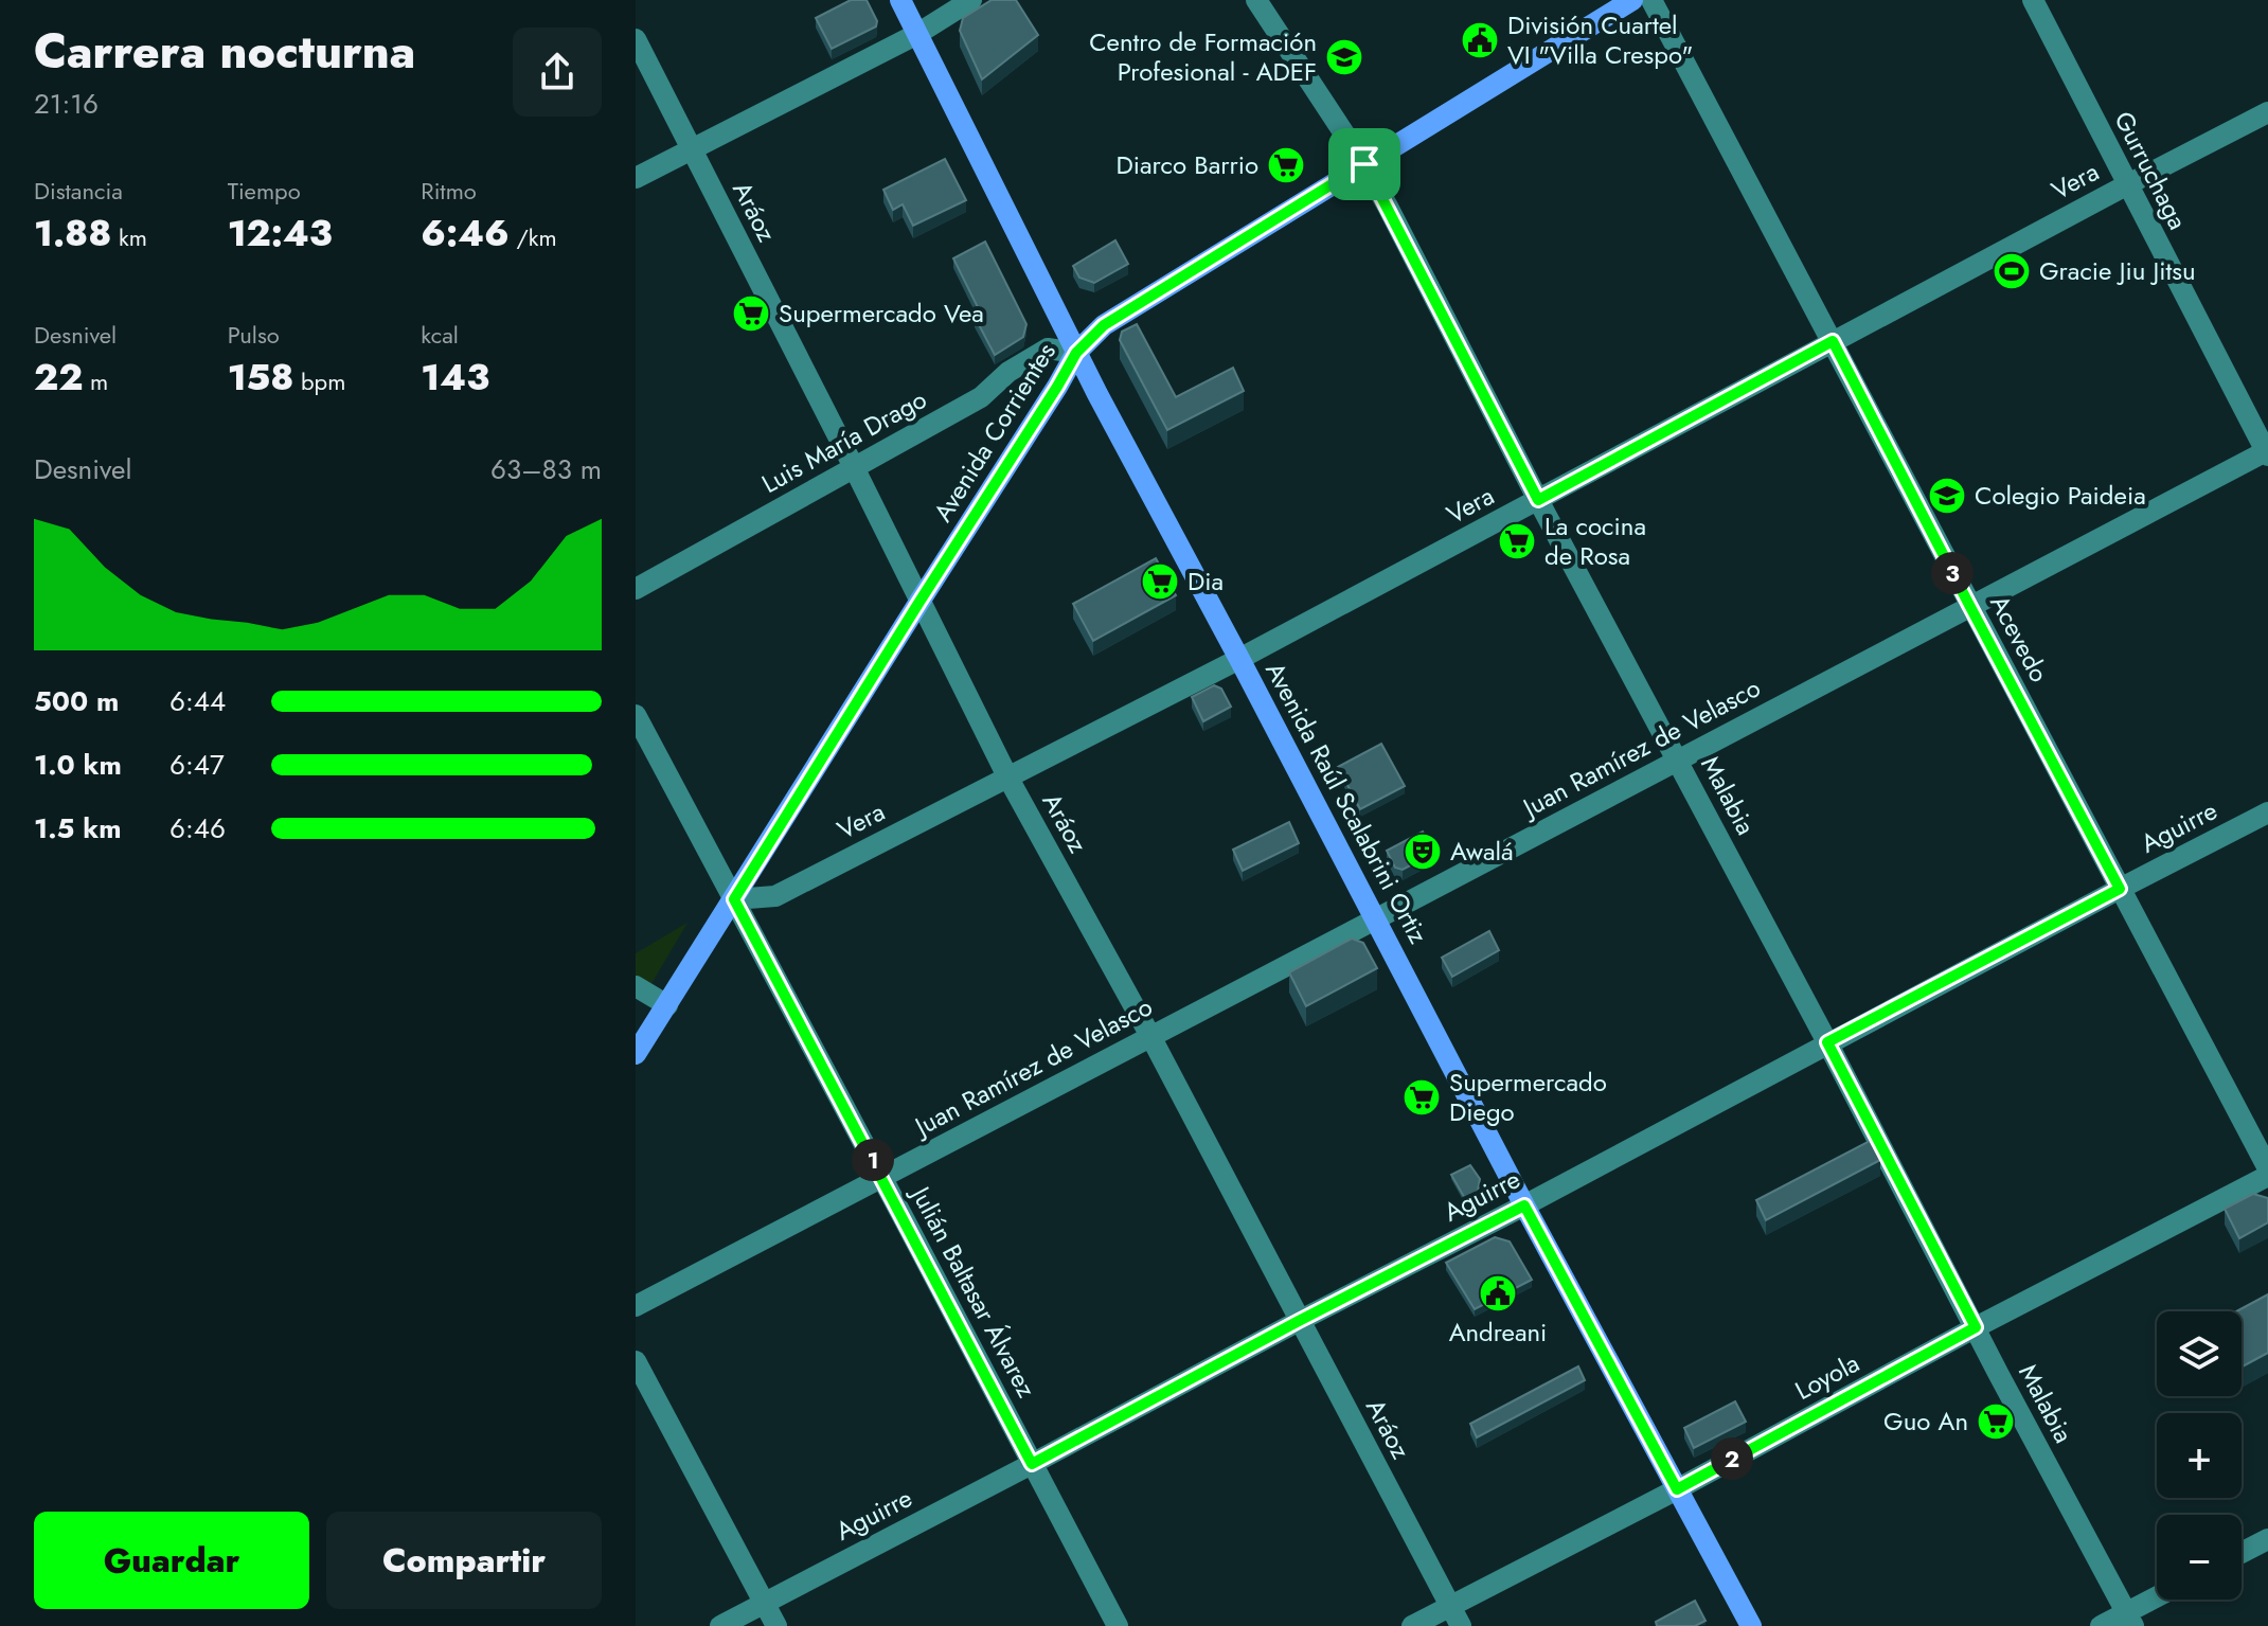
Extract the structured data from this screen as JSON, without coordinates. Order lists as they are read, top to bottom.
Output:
{
  "streets": {
    "main road": ["Avenida Corrientes", "Avenida Raúl Scalabrini Ortiz"],
    "street": [
      "Gurruchaga",
      "Vera",
      "Aráoz",
      "Luis María Drago",
      "Acevedo",
      "Juan Ramírez de Velasco",
      "Malabia",
      "Aguirre",
      "Julián Baltasar Álvarez",
      "Loyola"
    ]
  },
  "crossings": [
    ["Gurruchaga", "Vera"],
    ["Gurruchaga", "Juan Ramírez de Velasco"],
    ["Vera", "Aráoz"],
    ["Vera", "Avenida Corrientes"],
    ["Vera", "Acevedo"],
    ["Vera", "Malabia"],
    ["Vera", "Avenida Raúl Scalabrini Ortiz"],
    ["Vera", "Julián Baltasar Álvarez"],
    ["Aráoz", "Avenida Corrientes"],
    ["Aráoz", "Luis María Drago"],
    ["Aráoz", "Juan Ramírez de Velasco"],
    ["Aráoz", "Aguirre"],
    ["Aráoz", "Loyola"],
    ["Avenida Corrientes", "Luis María Drago"],
    ["Avenida Corrientes", "Malabia"],
    ["Avenida Corrientes", "Avenida Raúl Scalabrini Ortiz"],
    ["Avenida Corrientes", "Julián Baltasar Álvarez"],
    ["Luis María Drago", "Avenida Raúl Scalabrini Ortiz"],
    ["Acevedo", "Juan Ramírez de Velasco"],
    ["Acevedo", "Aguirre"],
    ["Juan Ramírez de Velasco", "Malabia"],
    ["Juan Ramírez de Velasco", "Avenida Raúl Scalabrini Ortiz"],
    ["Juan Ramírez de Velasco", "Julián Baltasar Álvarez"],
    ["Malabia", "Aguirre"],
    ["Malabia", "Loyola"],
    ["Avenida Raúl Scalabrini Ortiz", "Aguirre"],
    ["Avenida Raúl Scalabrini Ortiz", "Loyola"],
    ["Aguirre", "Julián Baltasar Álvarez"]
  ],
  "places": {
    "public building": ["División Cuartel VI \"Villa Crespo\"", "Andreani"],
    "school or university": ["Centro de Formación Profesional - ADEF", "Colegio Paideia"],
    "supermarket": [
      "Diarco Barrio",
      "Supermercado Vea",
      "La cocina de Rosa",
      "Dia",
      "Supermercado Diego",
      "Guo An"
    ],
    "sports": ["Gracie Jiu Jitsu"],
    "theatre": ["Awalá"]
  },
  "page": {
    "heading": ["Carrera nocturna", "21:16"],
    "stats": [
      ["Distancia", "1.88 km"],
      ["Tiempo", "12:43"],
      ["Ritmo", "6:46 /km"],
      ["Desnivel", "22 m"],
      ["Pulso", "158 bpm"],
      ["kcal", "143"]
    ],
    "chart": ["Desnivel", "63–83 m"],
    "pins": ["3", "1", "2"],
    "list": [
      {
        "name": "500 m",
        "note": "6:44"
      },
      {
        "name": "1.0 km",
        "note": "6:47"
      },
      {
        "name": "1.5 km",
        "note": "6:46"
      }
    ],
    "map_buttons": ["+", "−"],
    "buttons": ["Guardar", "Compartir"]
  }
}
